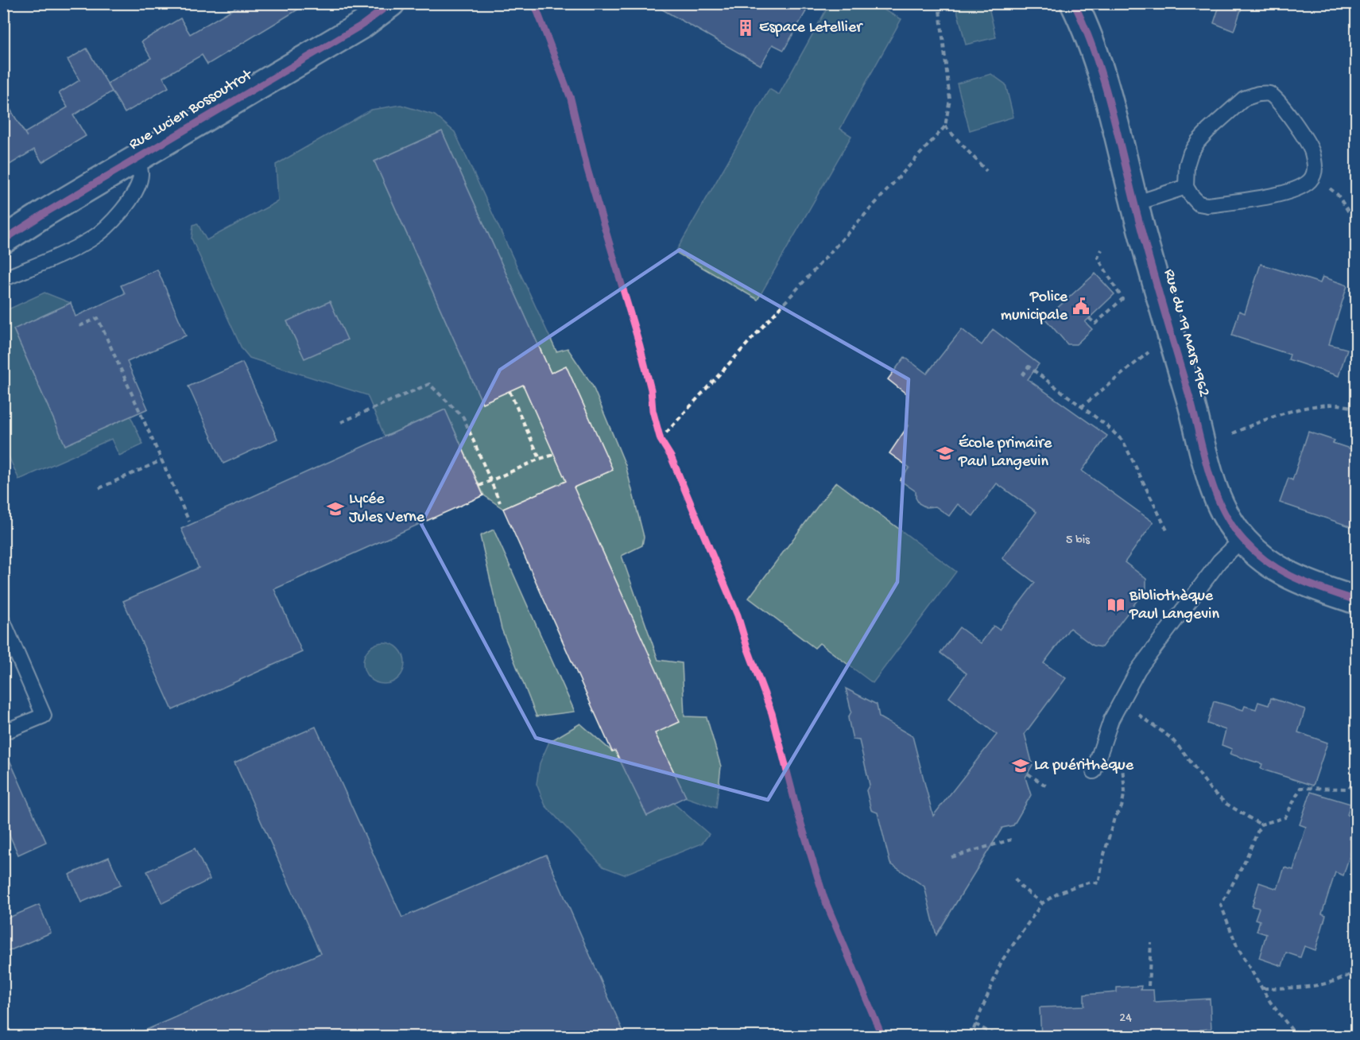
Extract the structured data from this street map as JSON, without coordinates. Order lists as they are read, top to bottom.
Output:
{
  "streets": {
    "street": ["Rue Lucien Bossoutrot", "Rue du 19 Mars 1962"]
  },
  "places": {
    "building": ["Espace Letellier"],
    "public building": ["Police municipale"],
    "school or university": ["École primaire Paul Langevin", "Lycée Jules Verne", "La puérithèque"],
    "library": ["Bibliothèque Paul Langevin"]
  },
  "house_numbers": ["5 bis", "24"]
}
